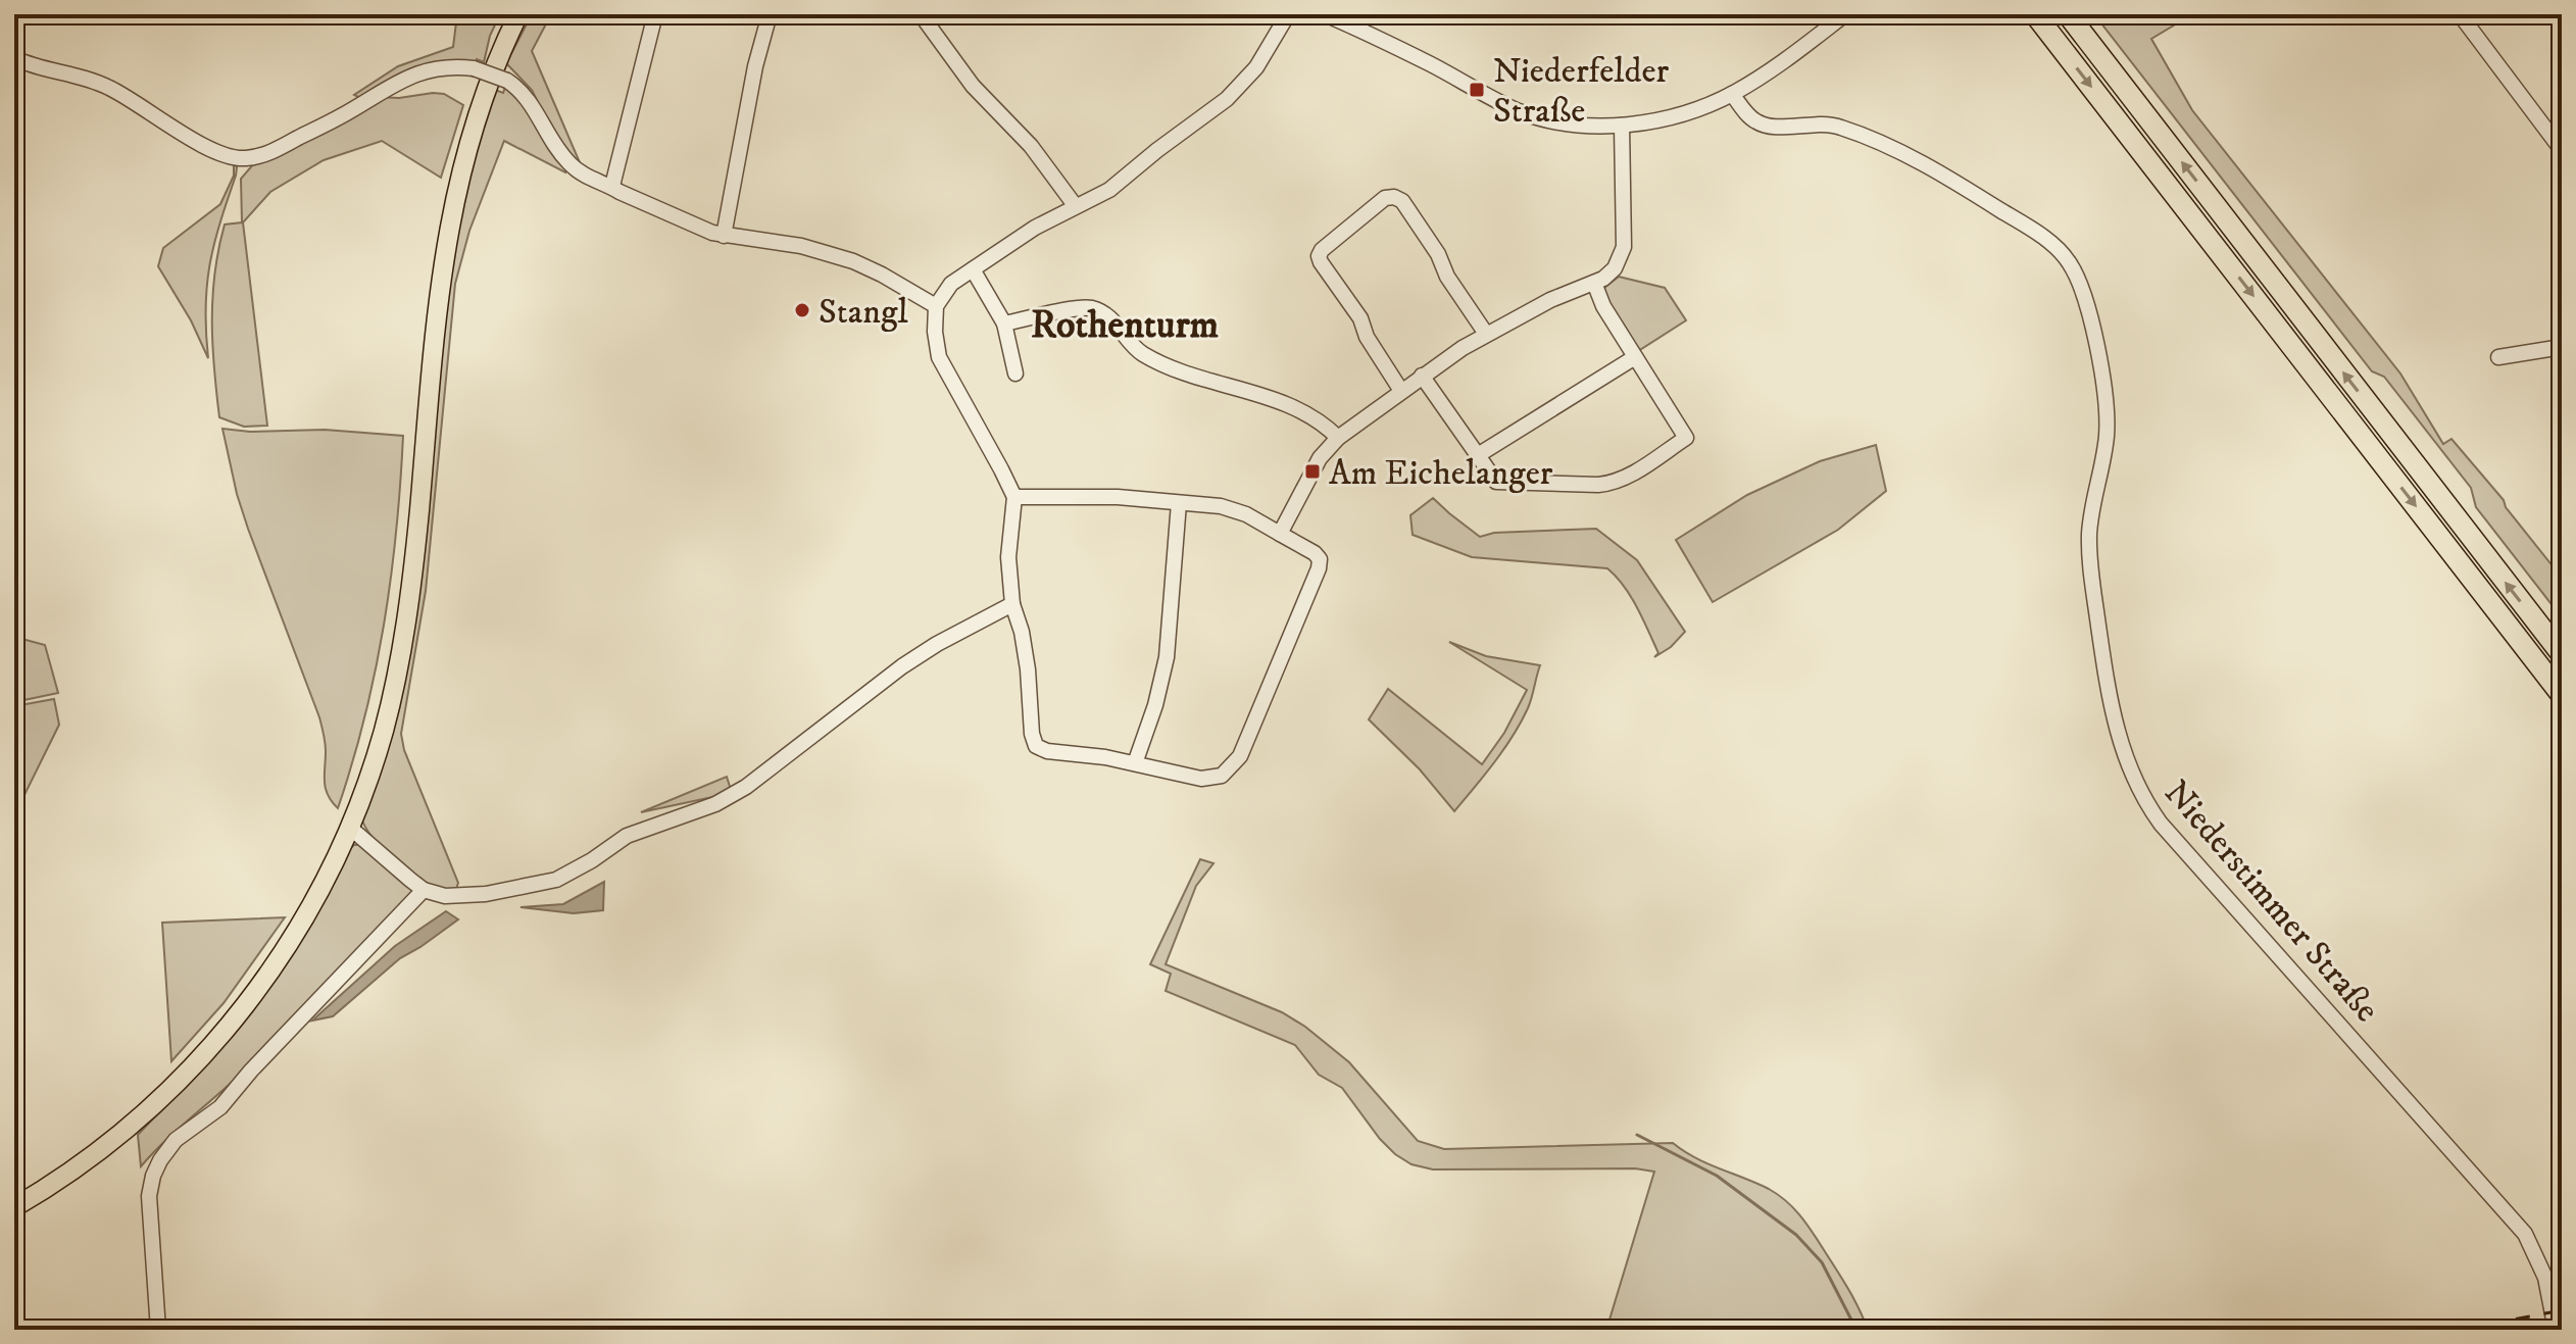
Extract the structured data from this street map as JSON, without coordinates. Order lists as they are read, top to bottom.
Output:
{
  "streets": {
    "street": ["Niederstimmer Straße"]
  },
  "districts": ["Rothenturm"],
  "places": {
    "transit": ["Niederfelder Straße", "Am Eichelanger"],
    "other": ["Stangl"]
  }
}
